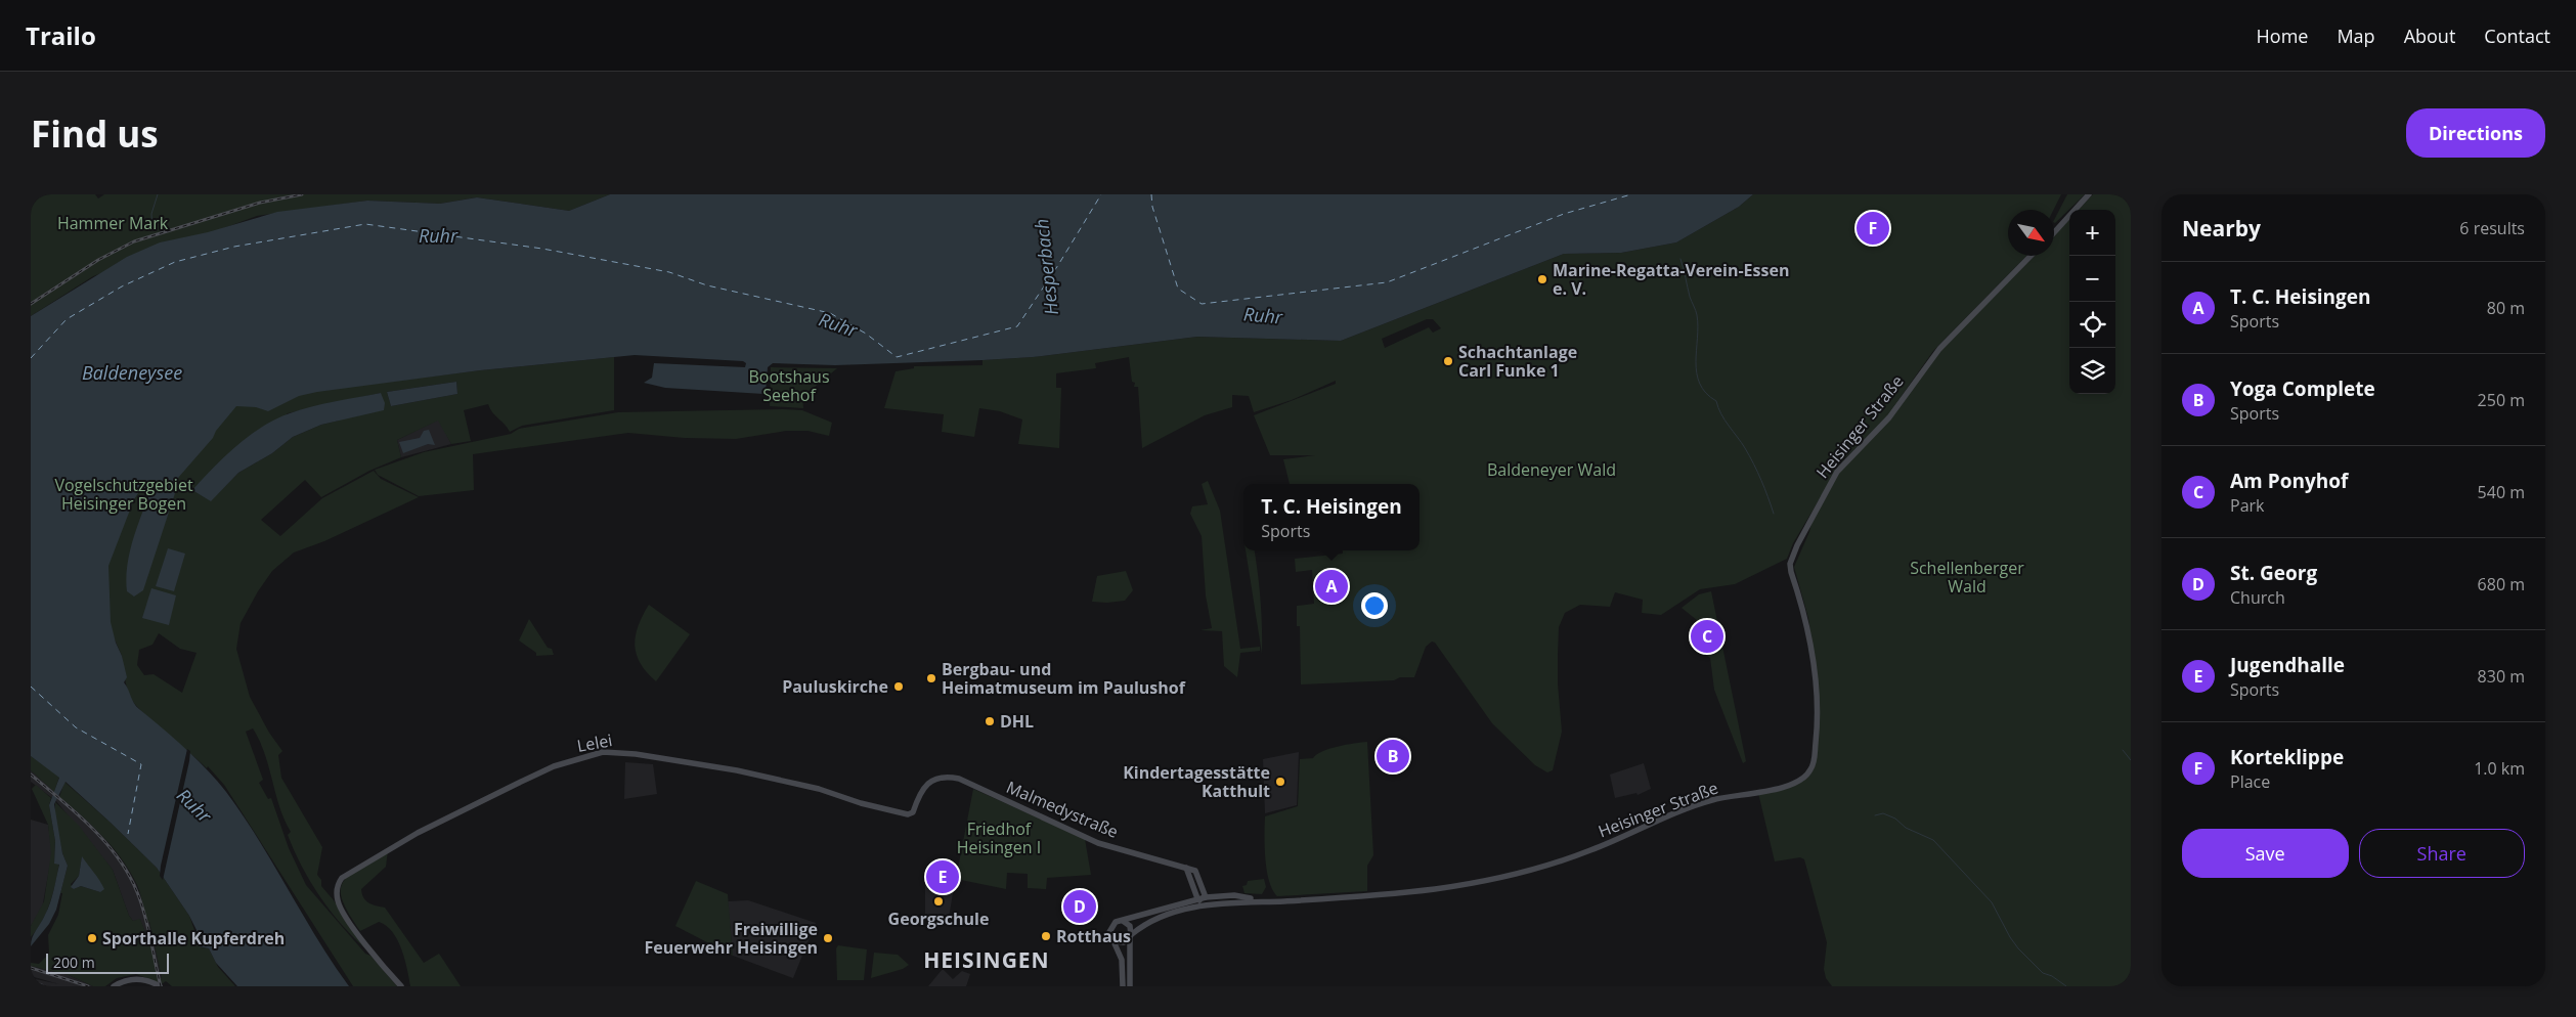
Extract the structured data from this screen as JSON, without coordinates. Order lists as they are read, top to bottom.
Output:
{
  "streets": {
    "main road": ["Heisinger Straße", "Lelei", "Malmedystraße"]
  },
  "crossings": [
    ["Lelei", "Malmedystraße"]
  ],
  "districts": ["HEISINGEN"],
  "water": ["Ruhr", "Hesperbach", "Baldeneysee"],
  "parks": [
    "Hammer Mark",
    "Bootshaus Seehof",
    "Baldeneyer Wald",
    "Vogelschutzgebiet Heisinger Bogen",
    "Schellenberger Wald",
    "Friedhof Heisingen I"
  ],
  "places": [
    "Marine-Regatta-Verein-Essen e. V.",
    "Schachtanlage Carl Funke 1",
    "Bergbau- und Heimatmuseum im Paulushof",
    "Pauluskirche",
    "DHL",
    "Kindertagesstätte Katthult",
    "Georgschule",
    "Rotthaus",
    "Sporthalle Kupferdreh",
    "Freiwillige Feuerwehr Heisingen"
  ],
  "scale_bar": "200 m",
  "north": "bottom right",
  "page": {
    "header": "Trailo",
    "nav": [
      "Home",
      "Map",
      "About",
      "Contact"
    ],
    "buttons": [
      "Directions",
      ["Save", "Share"]
    ],
    "title": "Find us",
    "heading": ["Nearby", "6 results"],
    "map_buttons": ["+", "−"],
    "pins": [
      "F",
      "A",
      "C",
      "B",
      "E",
      "D"
    ],
    "list": [
      {
        "mark": "A",
        "name": "T. C. Heisingen",
        "note": "Sports",
        "value": "80 m"
      },
      {
        "mark": "B",
        "name": "Yoga Complete",
        "note": "Sports",
        "value": "250 m"
      },
      {
        "mark": "C",
        "name": "Am Ponyhof",
        "note": "Park",
        "value": "540 m"
      },
      {
        "mark": "D",
        "name": "St. Georg",
        "note": "Church",
        "value": "680 m"
      },
      {
        "mark": "E",
        "name": "Jugendhalle",
        "note": "Sports",
        "value": "830 m"
      },
      {
        "mark": "F",
        "name": "Korteklippe",
        "note": "Place",
        "value": "1.0 km"
      }
    ],
    "popup": ["T. C. Heisingen", "Sports"],
    "scale": "200 m"
  }
}
